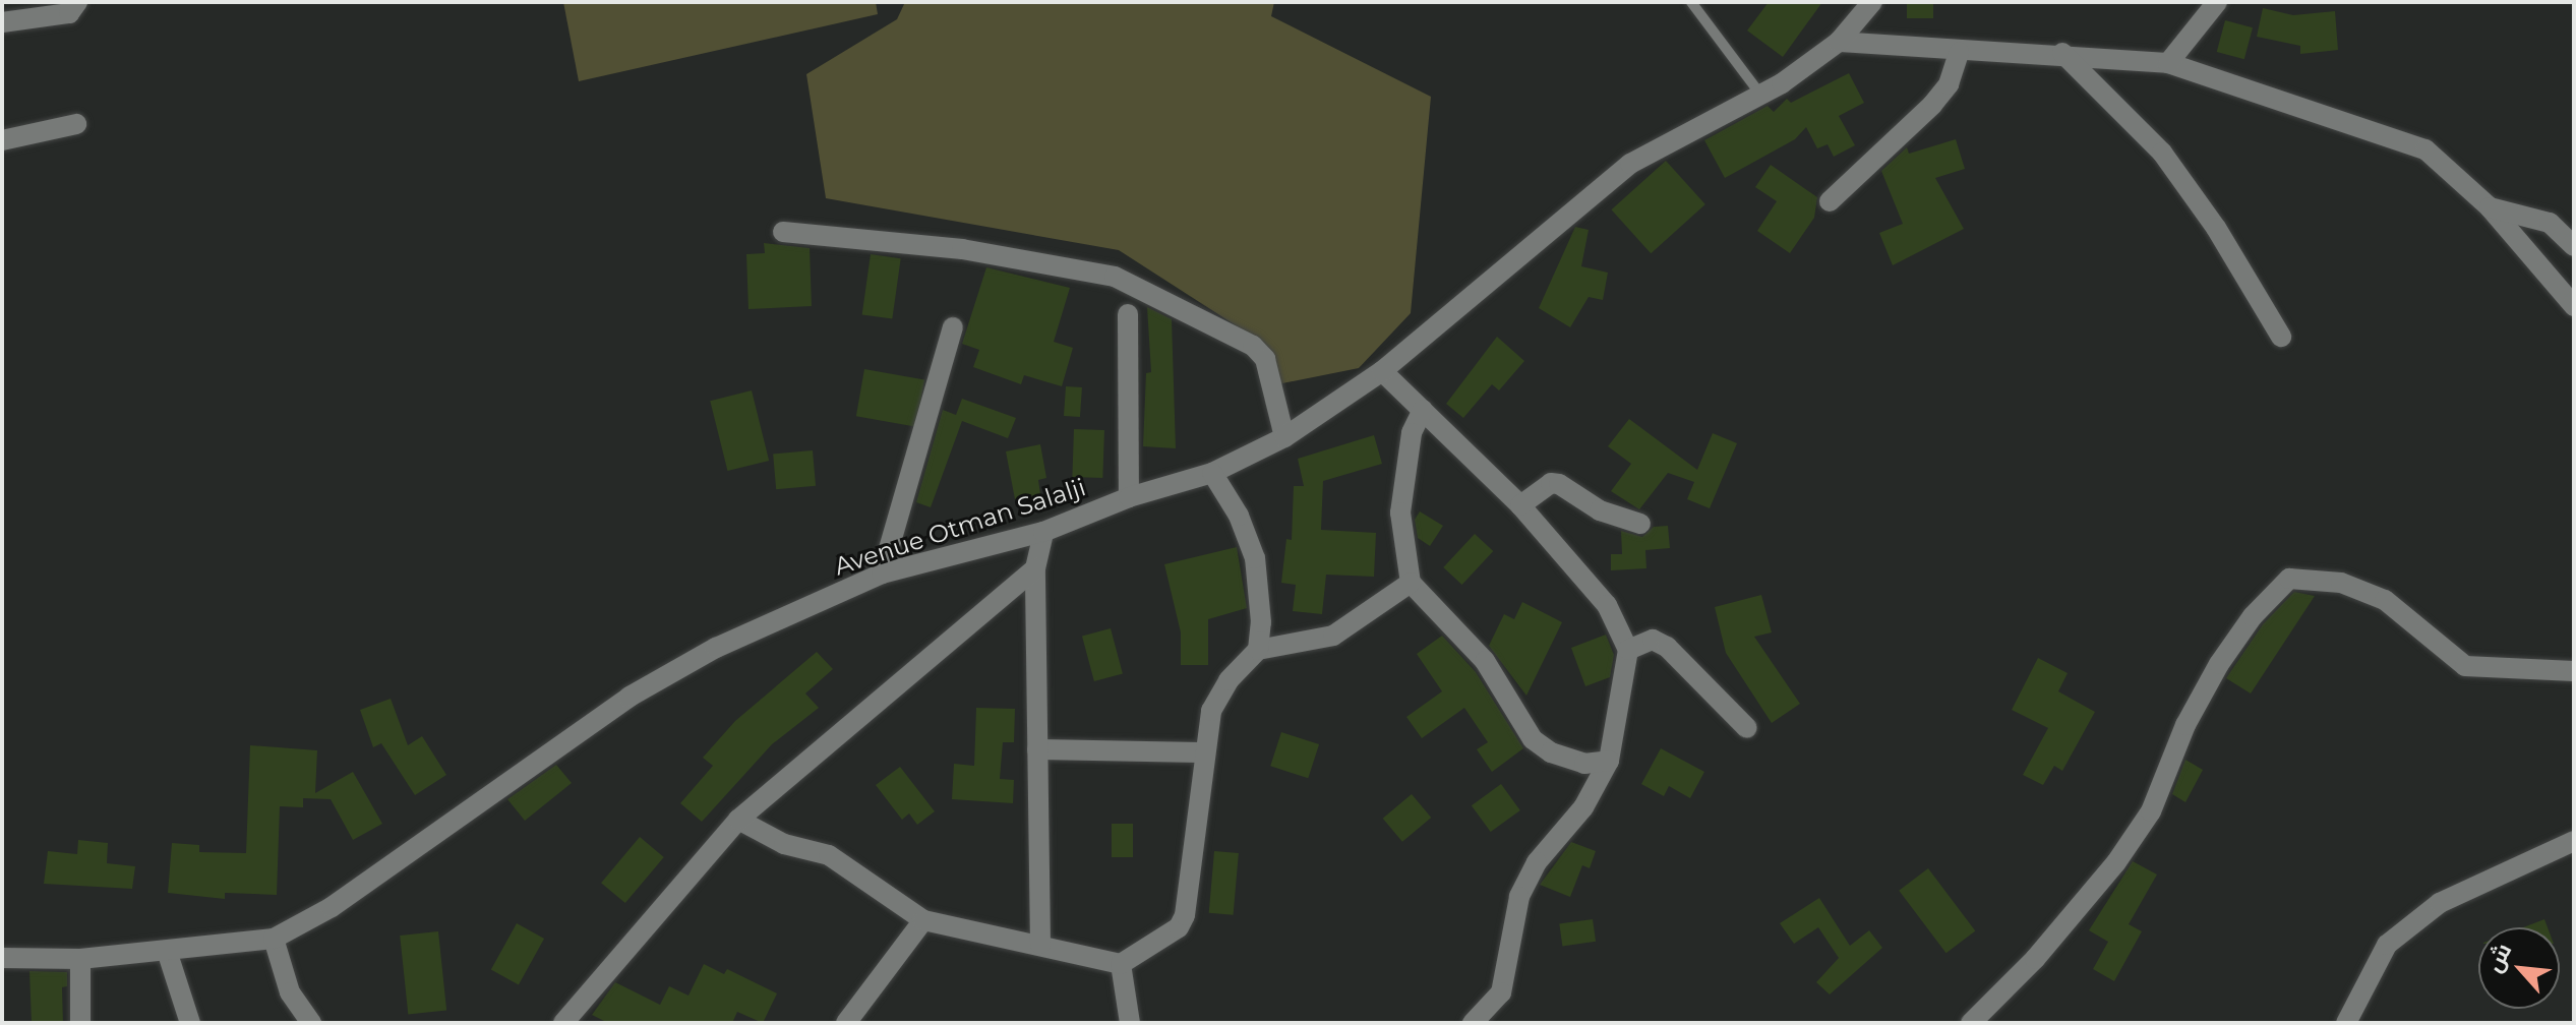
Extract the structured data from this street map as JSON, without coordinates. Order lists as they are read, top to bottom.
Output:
{
  "streets": {
    "street": ["Avenue Otman Salalji"]
  },
  "north": "top left"
}
